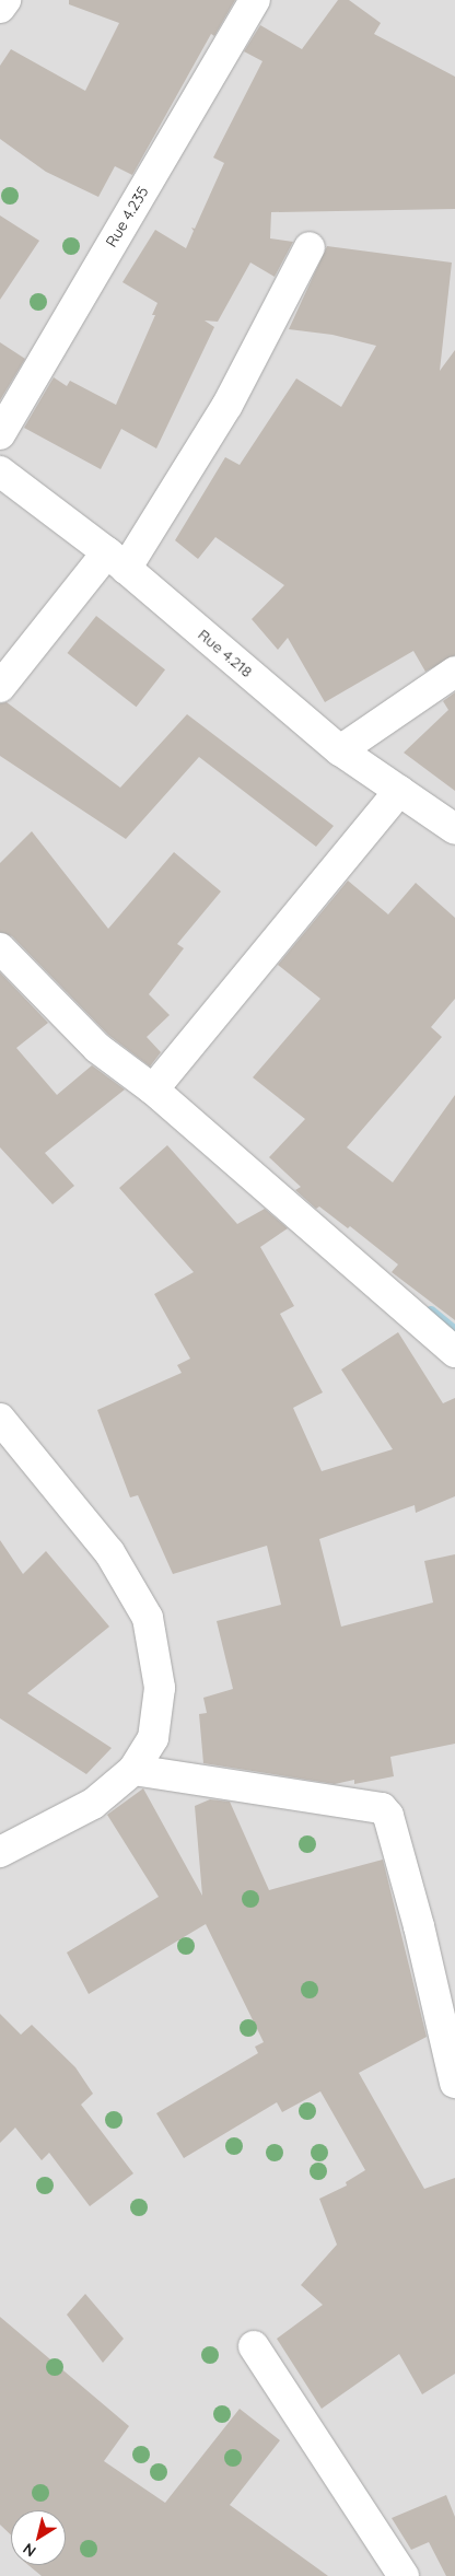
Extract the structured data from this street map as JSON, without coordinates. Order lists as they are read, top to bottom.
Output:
{
  "streets": {
    "street": ["Rue 4.235", "Rue 4.218"]
  },
  "north": "bottom left"
}
